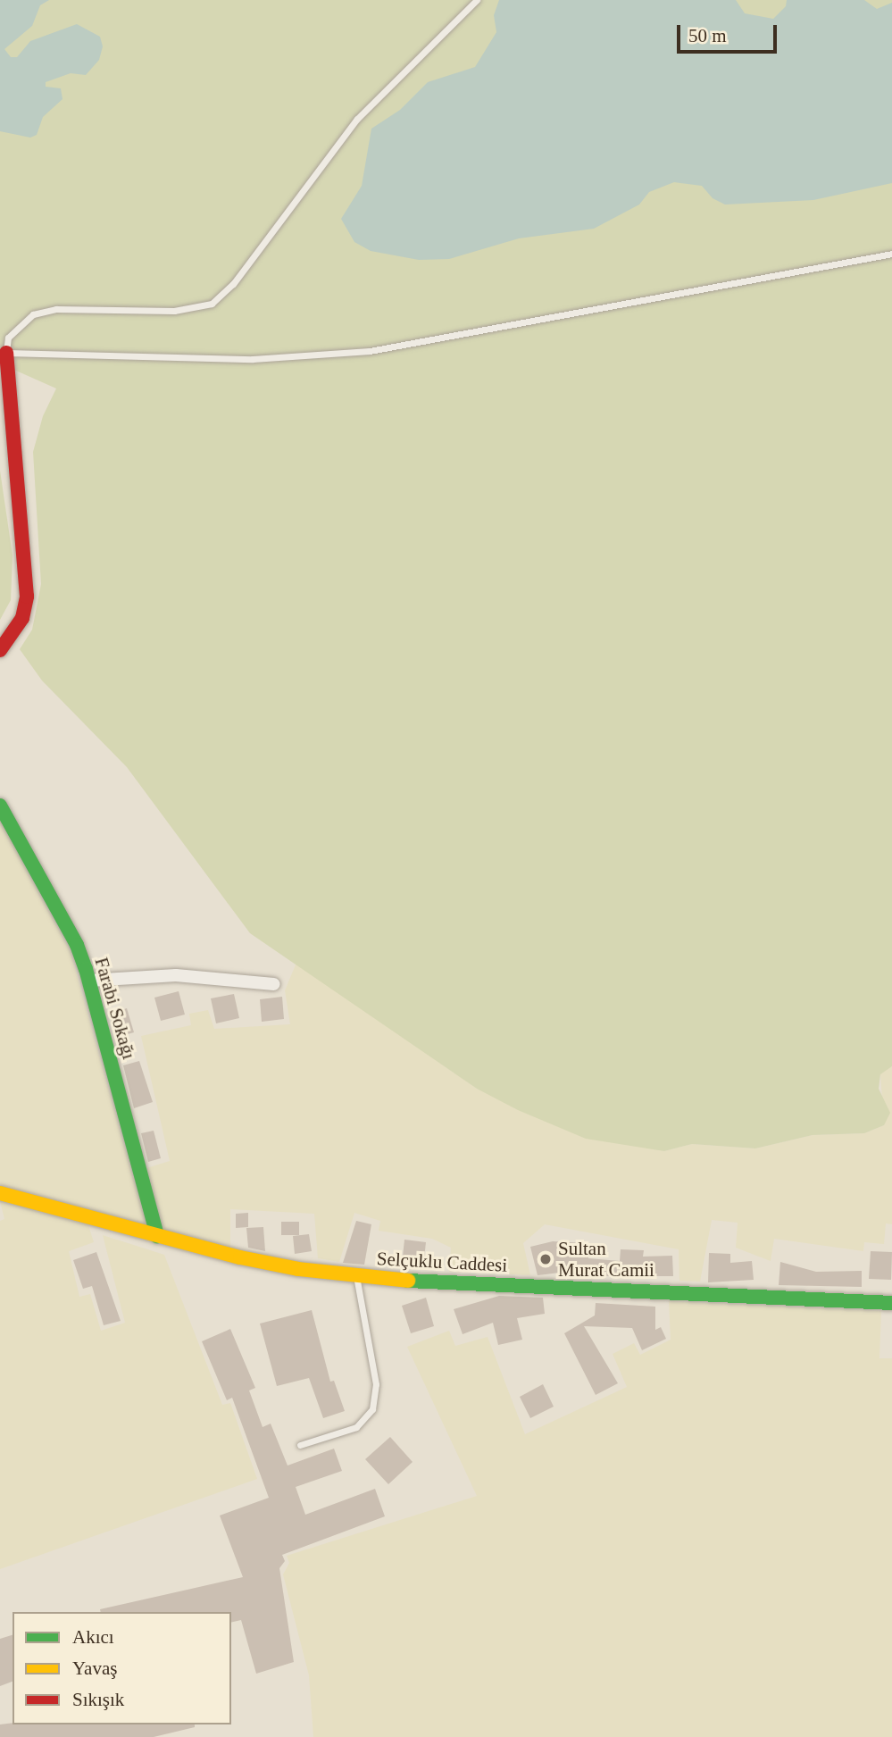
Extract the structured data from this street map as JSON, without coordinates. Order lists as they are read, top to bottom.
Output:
{
  "streets": {
    "street": ["Farabi Sokağı", "Selçuklu Caddesi"]
  },
  "crossings": [
    ["Farabi Sokağı", "Selçuklu Caddesi"]
  ],
  "places": ["Sultan Murat Camii"],
  "legend": ["Akıcı", "Yavaş", "Sıkışık"],
  "scale_bar": "50 m"
}
